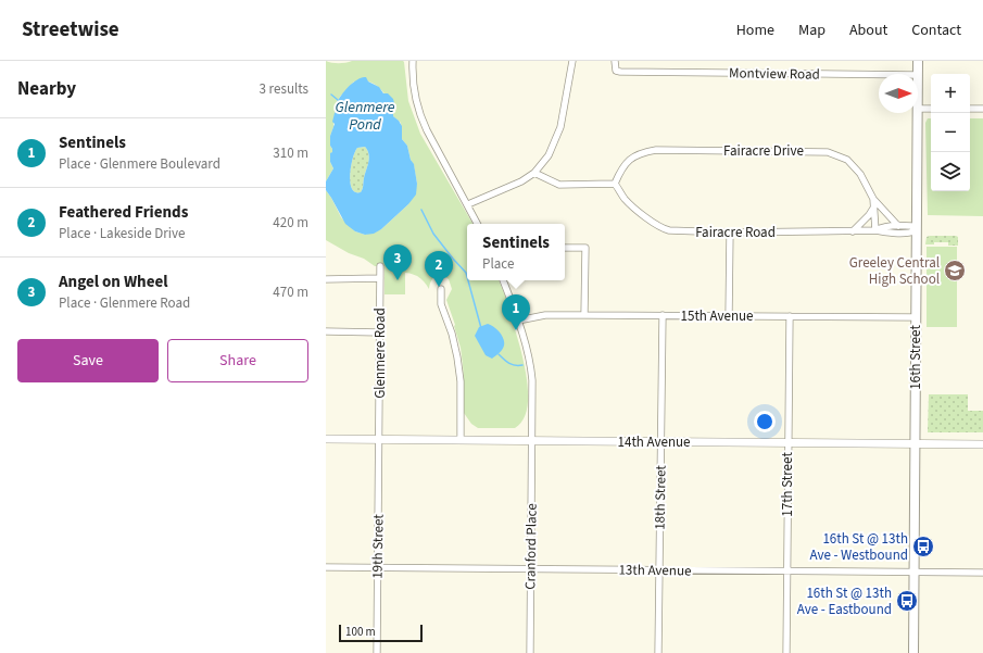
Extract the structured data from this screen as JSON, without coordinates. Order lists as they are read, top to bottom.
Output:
{
  "streets": {
    "main road": ["16th Street"],
    "street": [
      "Montview Road",
      "Fairacre Drive",
      "Fairacre Road",
      "15th Avenue",
      "Glenmere Road",
      "14th Avenue",
      "17th Street",
      "18th Street",
      "19th Street",
      "Cranford Place",
      "13th Avenue"
    ]
  },
  "crossings": [
    ["Fairacre Drive", "Fairacre Road"],
    ["Fairacre Road", "16th Street"],
    ["15th Avenue", "16th Street"],
    ["15th Avenue", "17th Street"],
    ["15th Avenue", "18th Street"],
    ["15th Avenue", "Cranford Place"],
    ["Glenmere Road", "14th Avenue"],
    ["Glenmere Road", "19th Street"],
    ["16th Street", "14th Avenue"],
    ["16th Street", "13th Avenue"],
    ["14th Avenue", "17th Street"],
    ["14th Avenue", "18th Street"],
    ["14th Avenue", "19th Street"],
    ["14th Avenue", "Cranford Place"],
    ["17th Street", "13th Avenue"],
    ["18th Street", "13th Avenue"],
    ["19th Street", "13th Avenue"],
    ["Cranford Place", "13th Avenue"]
  ],
  "water": ["Glenmere Pond"],
  "places": {
    "school or university": ["Greeley Central High School"],
    "bus stop": ["16th St @ 13th Ave - Westbound", "16th St @ 13th Ave - Eastbound"]
  },
  "scale_bar": "100 m",
  "north": "right",
  "page": {
    "header": "Streetwise",
    "nav": [
      "Home",
      "Map",
      "About",
      "Contact"
    ],
    "heading": ["Nearby", "3 results"],
    "map_buttons": ["+", "−"],
    "list": [
      {
        "mark": "1",
        "name": "Sentinels",
        "note": "Place · Glenmere Boulevard",
        "value": "310 m"
      },
      {
        "mark": "2",
        "name": "Feathered Friends",
        "note": "Place · Lakeside Drive",
        "value": "420 m"
      },
      {
        "mark": "3",
        "name": "Angel on Wheel",
        "note": "Place · Glenmere Road",
        "value": "470 m"
      }
    ],
    "popup": ["Sentinels", "Place"],
    "pins": ["3", "2", "1"],
    "buttons": ["Save", "Share"],
    "scale": "100 m"
  }
}
